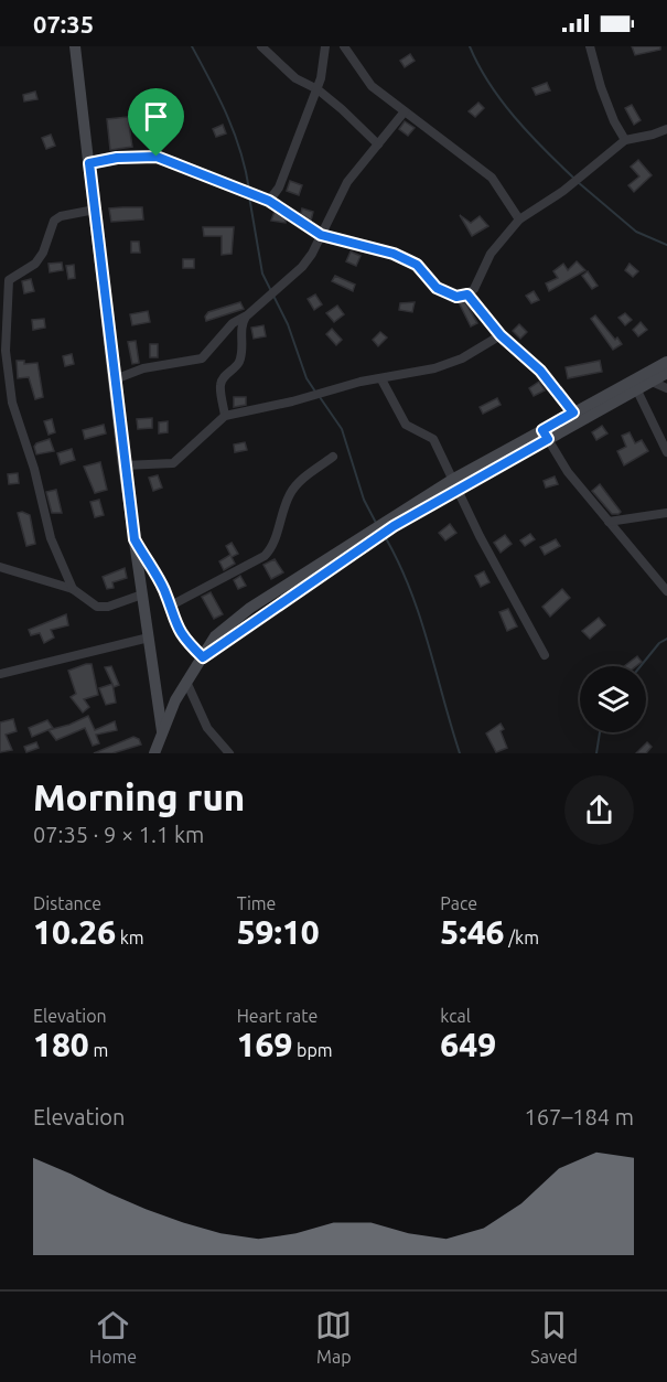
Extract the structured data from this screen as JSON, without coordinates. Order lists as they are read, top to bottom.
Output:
{
  "page": {
    "status": "07:35",
    "heading": ["Morning run", "07:35 · 9 × 1.1 km"],
    "stats": [
      ["Distance", "10.26 km"],
      ["Time", "59:10"],
      ["Pace", "5:46 /km"],
      ["Elevation", "180 m"],
      ["Heart rate", "169 bpm"],
      ["kcal", "649"]
    ],
    "chart": ["Elevation", "167–184 m"],
    "tabs": ["Home", "Map", "Saved"]
  }
}
